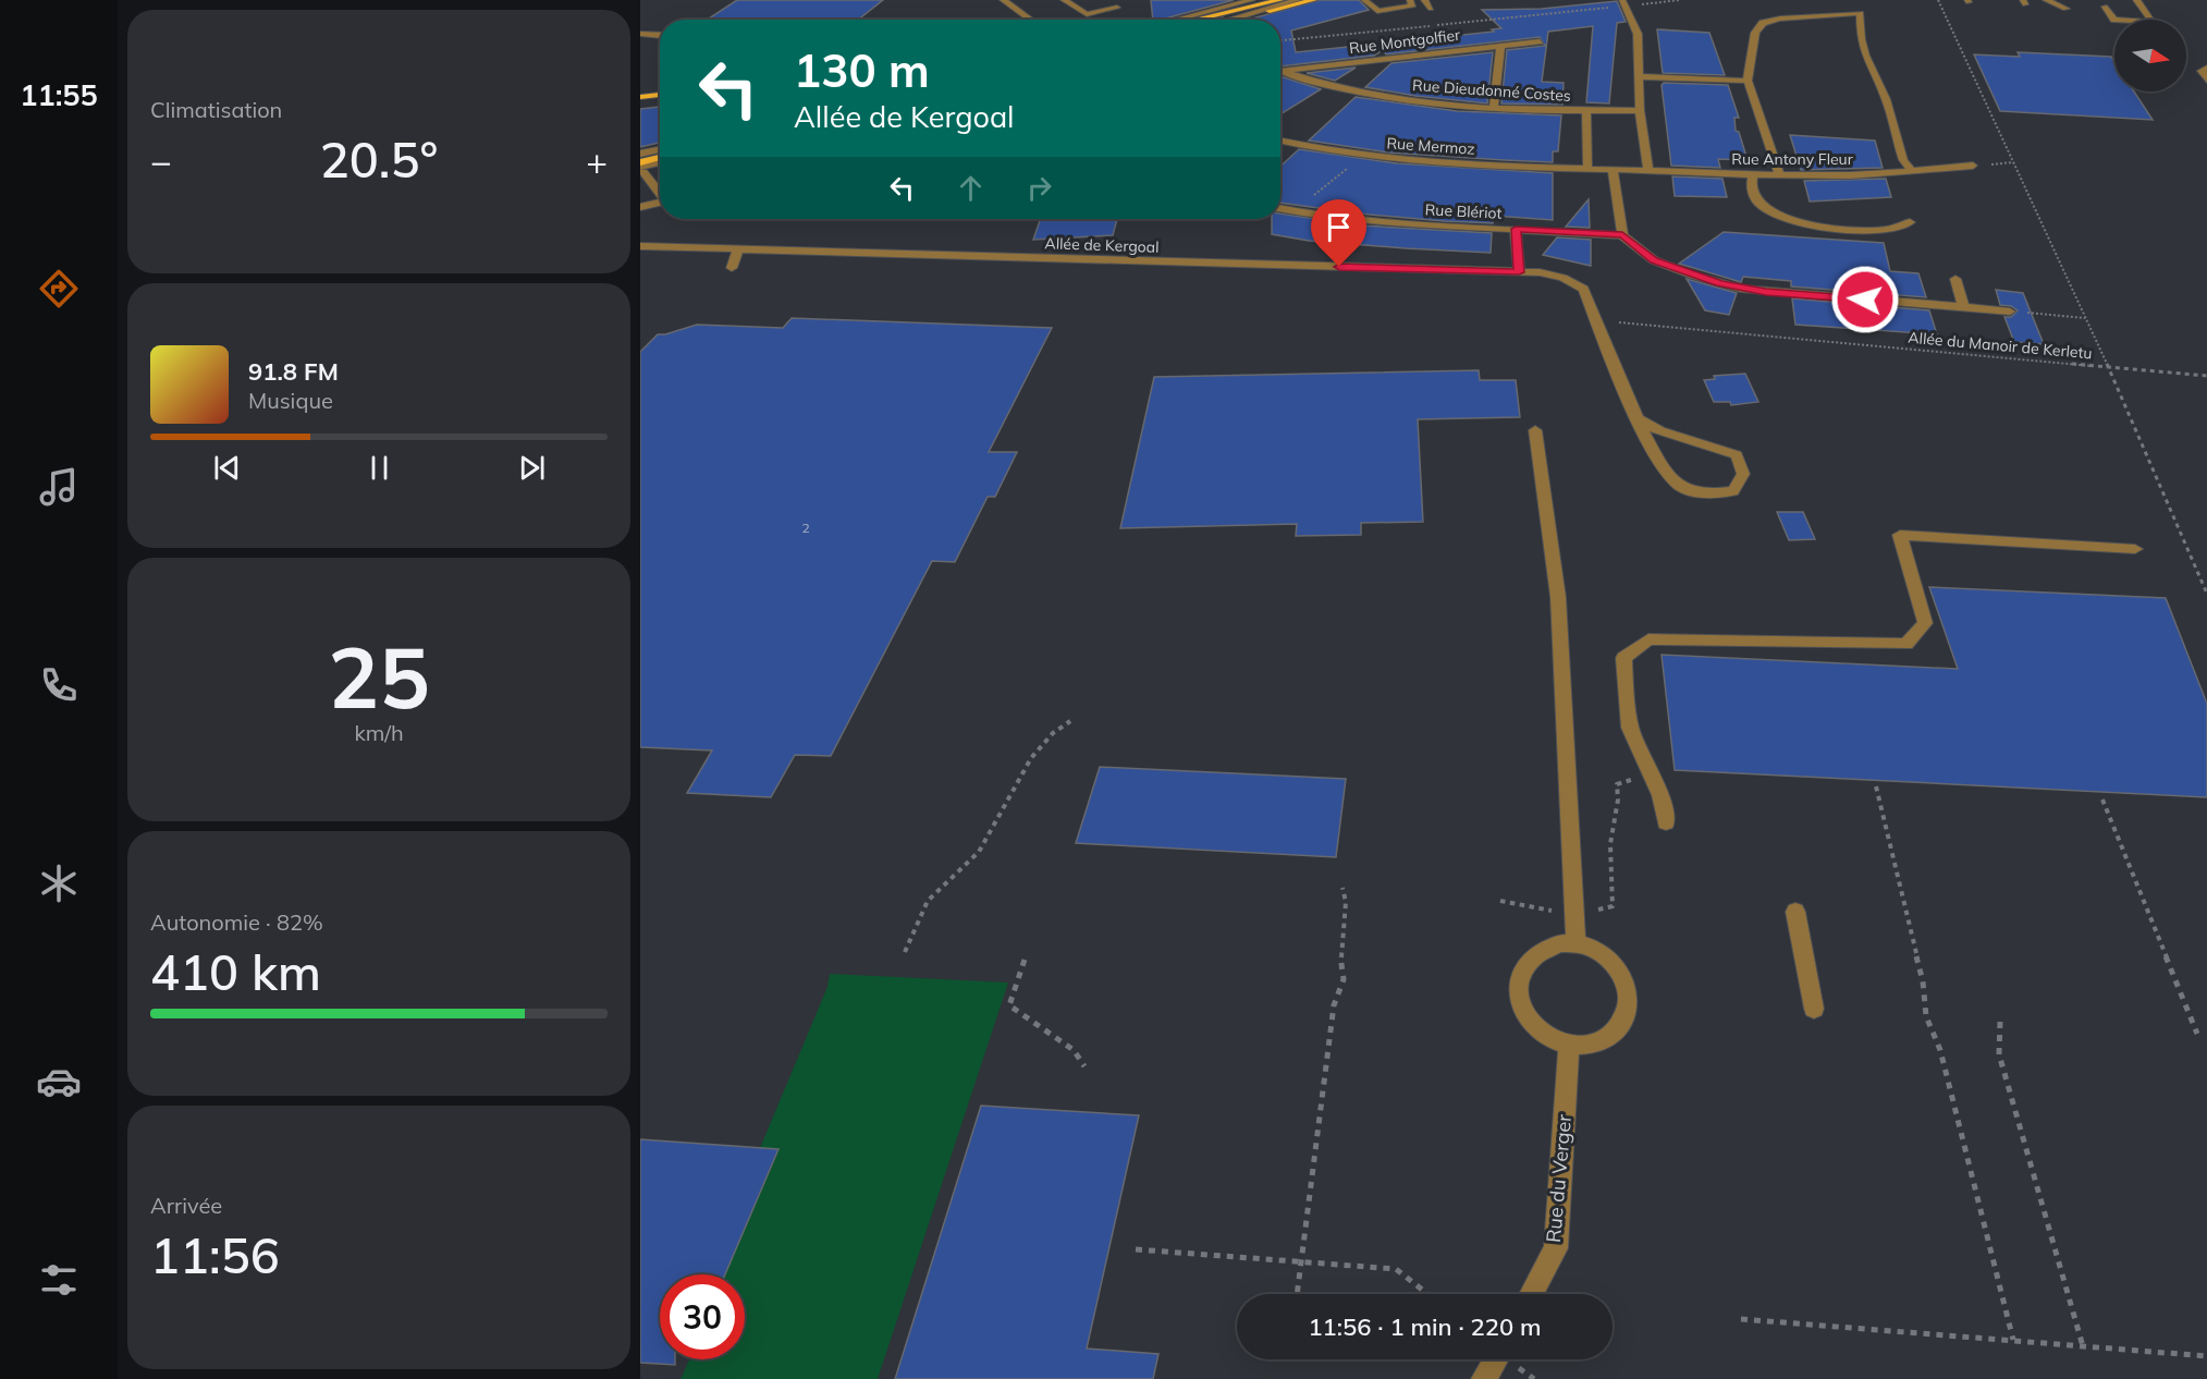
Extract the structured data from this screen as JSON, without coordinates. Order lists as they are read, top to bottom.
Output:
{
  "streets": {
    "street": [
      "Rue Montgolfier",
      "Rue Dieudonné Costes",
      "Rue Mermoz",
      "Rue Antony Fleur",
      "Rue Blériot",
      "Allée de Kergoal",
      "Rue du Verger"
    ],
    "path": ["Allée du Manoir de Kerletu"]
  },
  "crossings": [
    ["Rue Mermoz", "Rue Antony Fleur"],
    ["Allée de Kergoal", "Allée du Manoir de Kerletu"]
  ],
  "house_numbers": ["2"],
  "north": "right",
  "page": {
    "tabs": "11:55",
    "tile": [
      "Climatisation",
      ["25", "km/h"],
      ["Autonomie · 82%", "410 km"],
      ["Arrivée", "11:56"]
    ],
    "turn": ["130 m", "Allée de Kergoal"],
    "heat": ["−", "20.5°", "+"],
    "song": ["91.8 FM", "Musique"],
    "limit": "30",
    "trip": "11:56 · 1 min · 220 m"
  }
}
